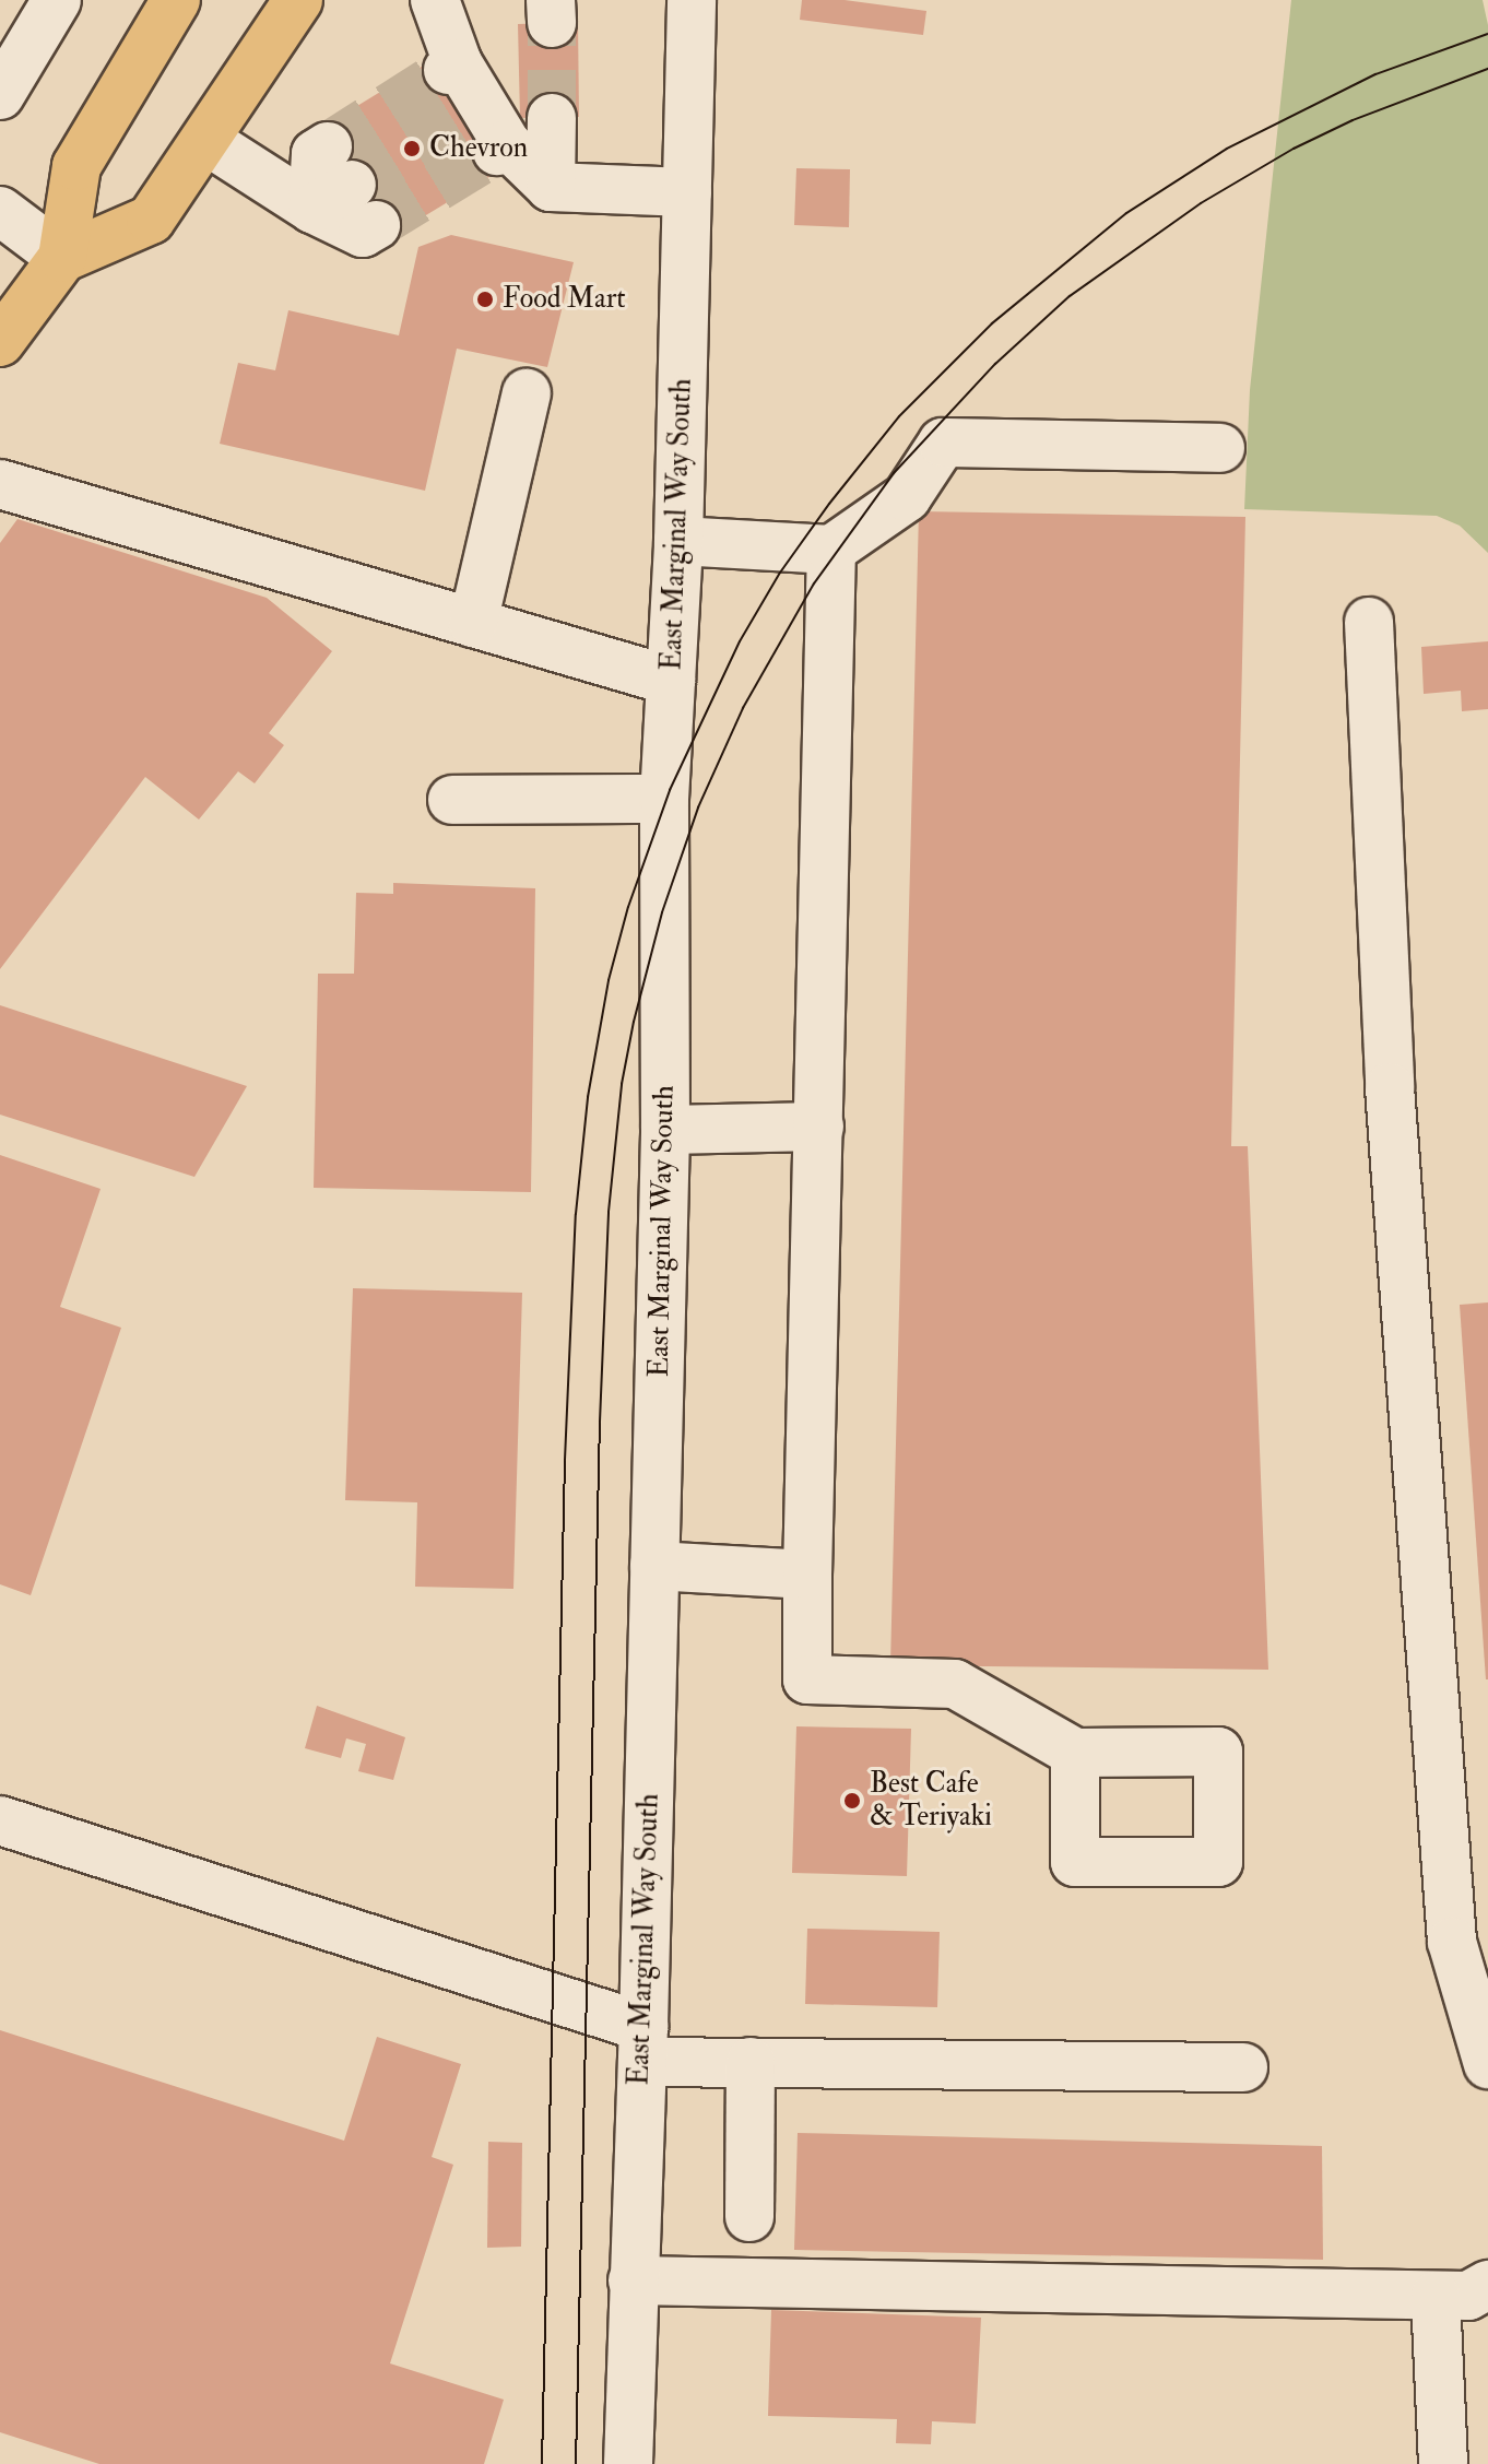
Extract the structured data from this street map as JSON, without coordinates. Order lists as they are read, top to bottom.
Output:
{
  "streets": {
    "street": ["East Marginal Way South"]
  },
  "places": ["Chevron", "Food Mart", "Best Cafe & Teriyaki"]
}
